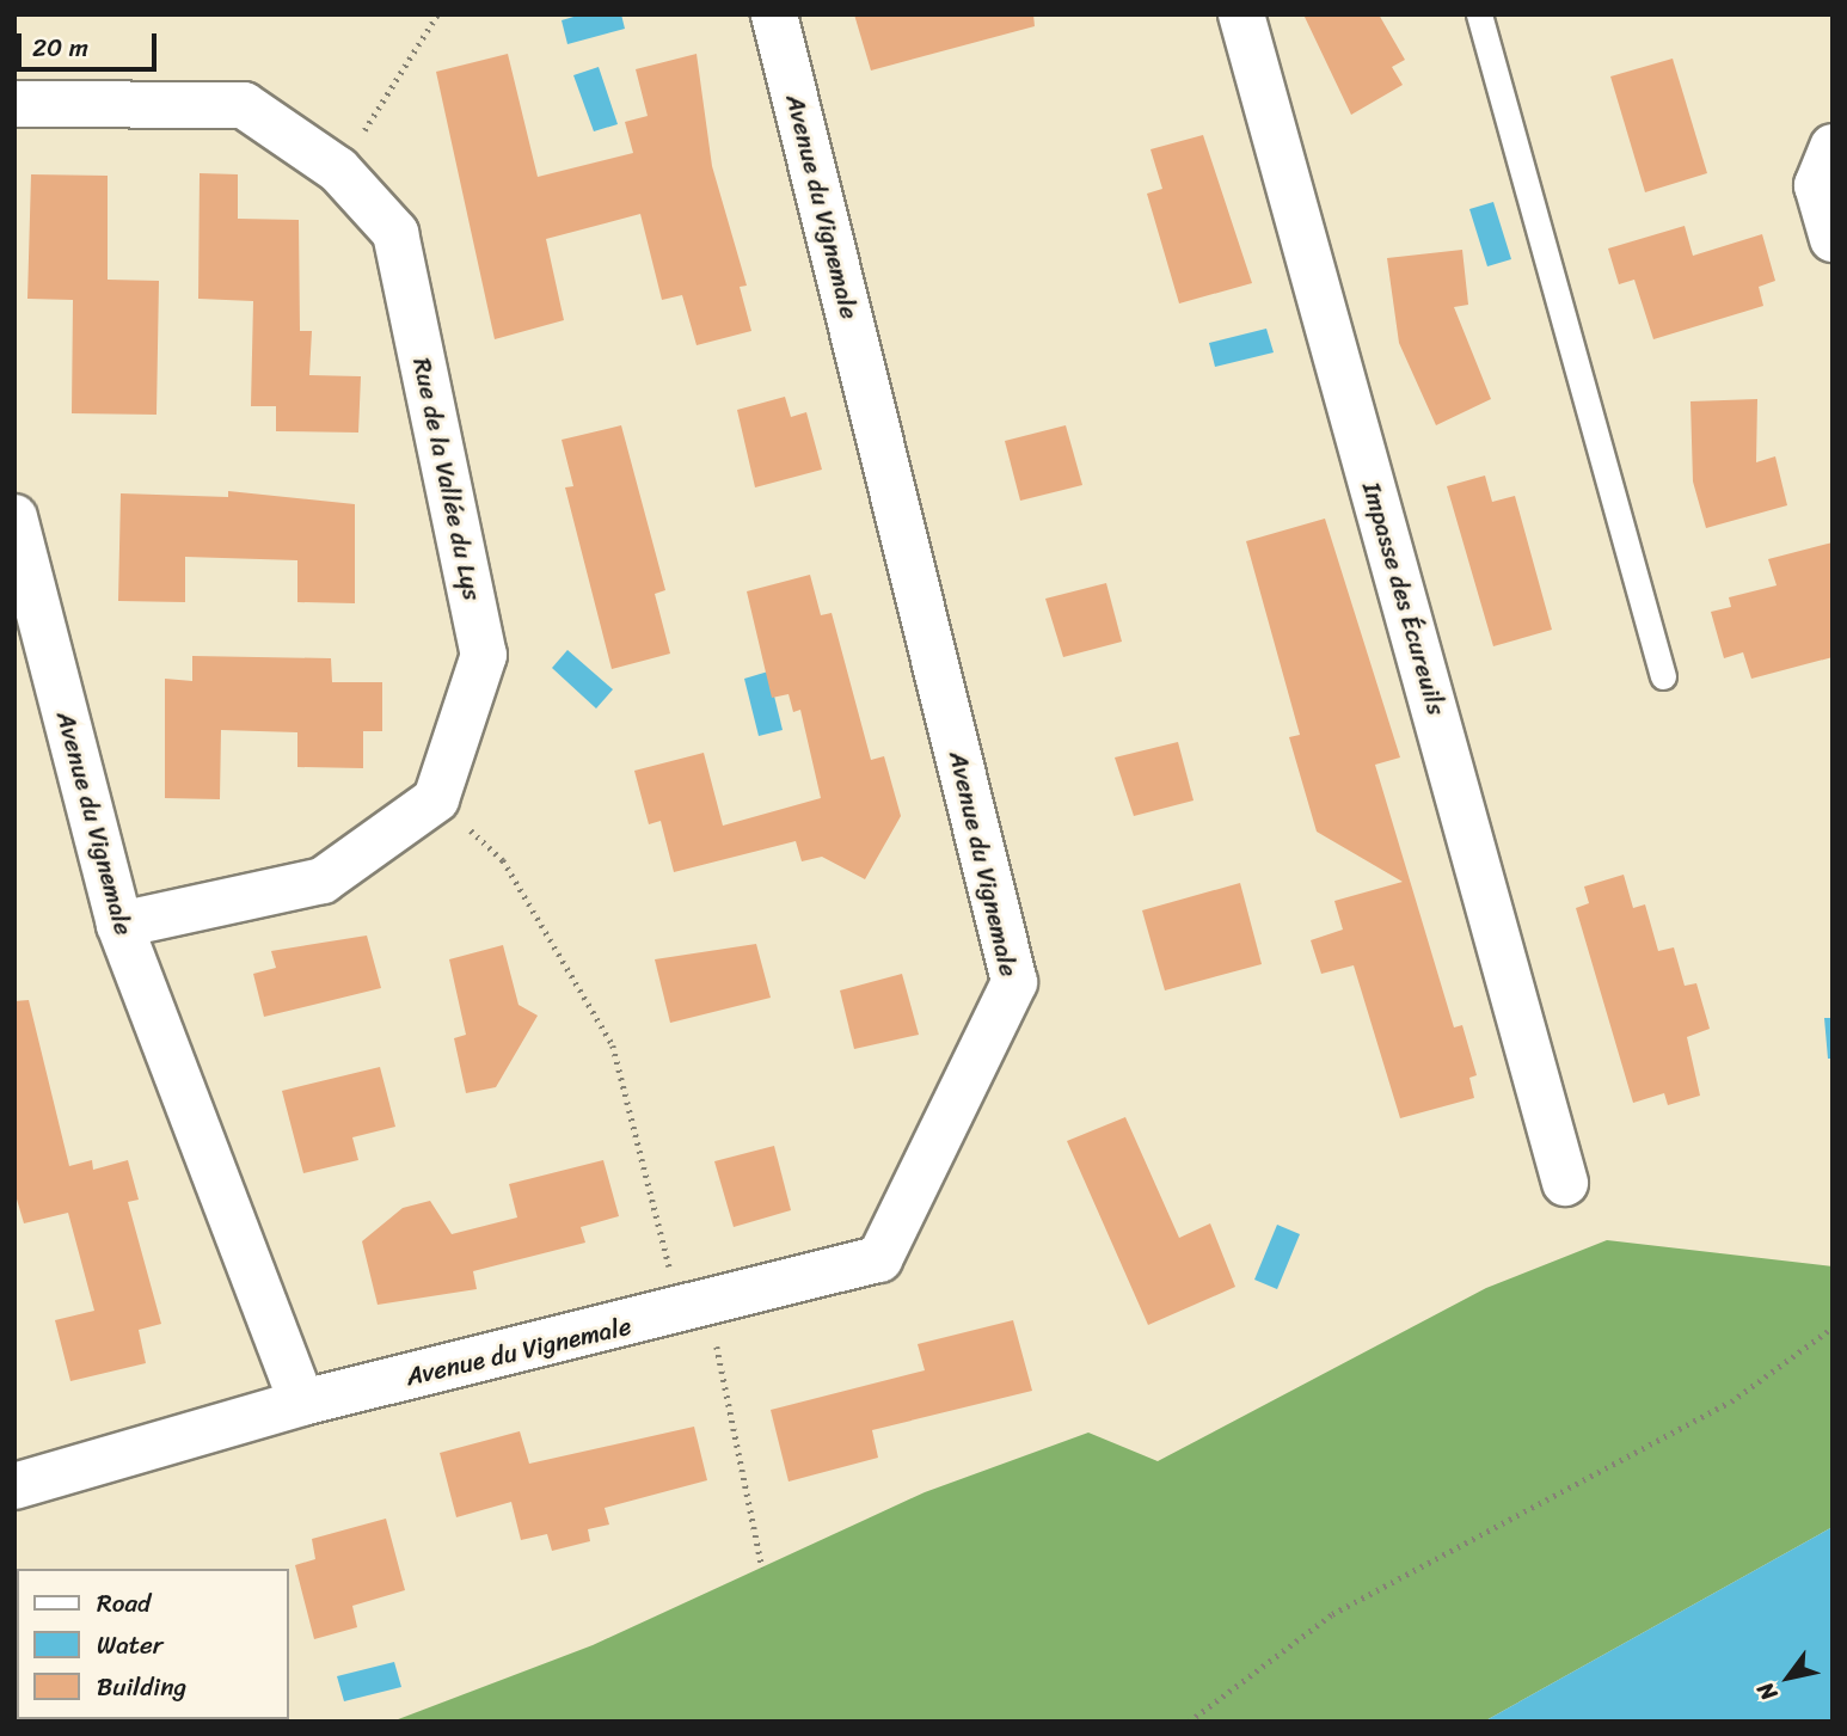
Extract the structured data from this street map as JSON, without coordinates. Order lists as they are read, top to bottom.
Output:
{
  "streets": {
    "street": ["Avenue du Vignemale", "Rue de la Vallée du Lys", "Impasse des Écureuils"]
  },
  "legend": ["Road", "Water", "Building"],
  "scale_bar": "20 m",
  "north": "bottom left"
}
